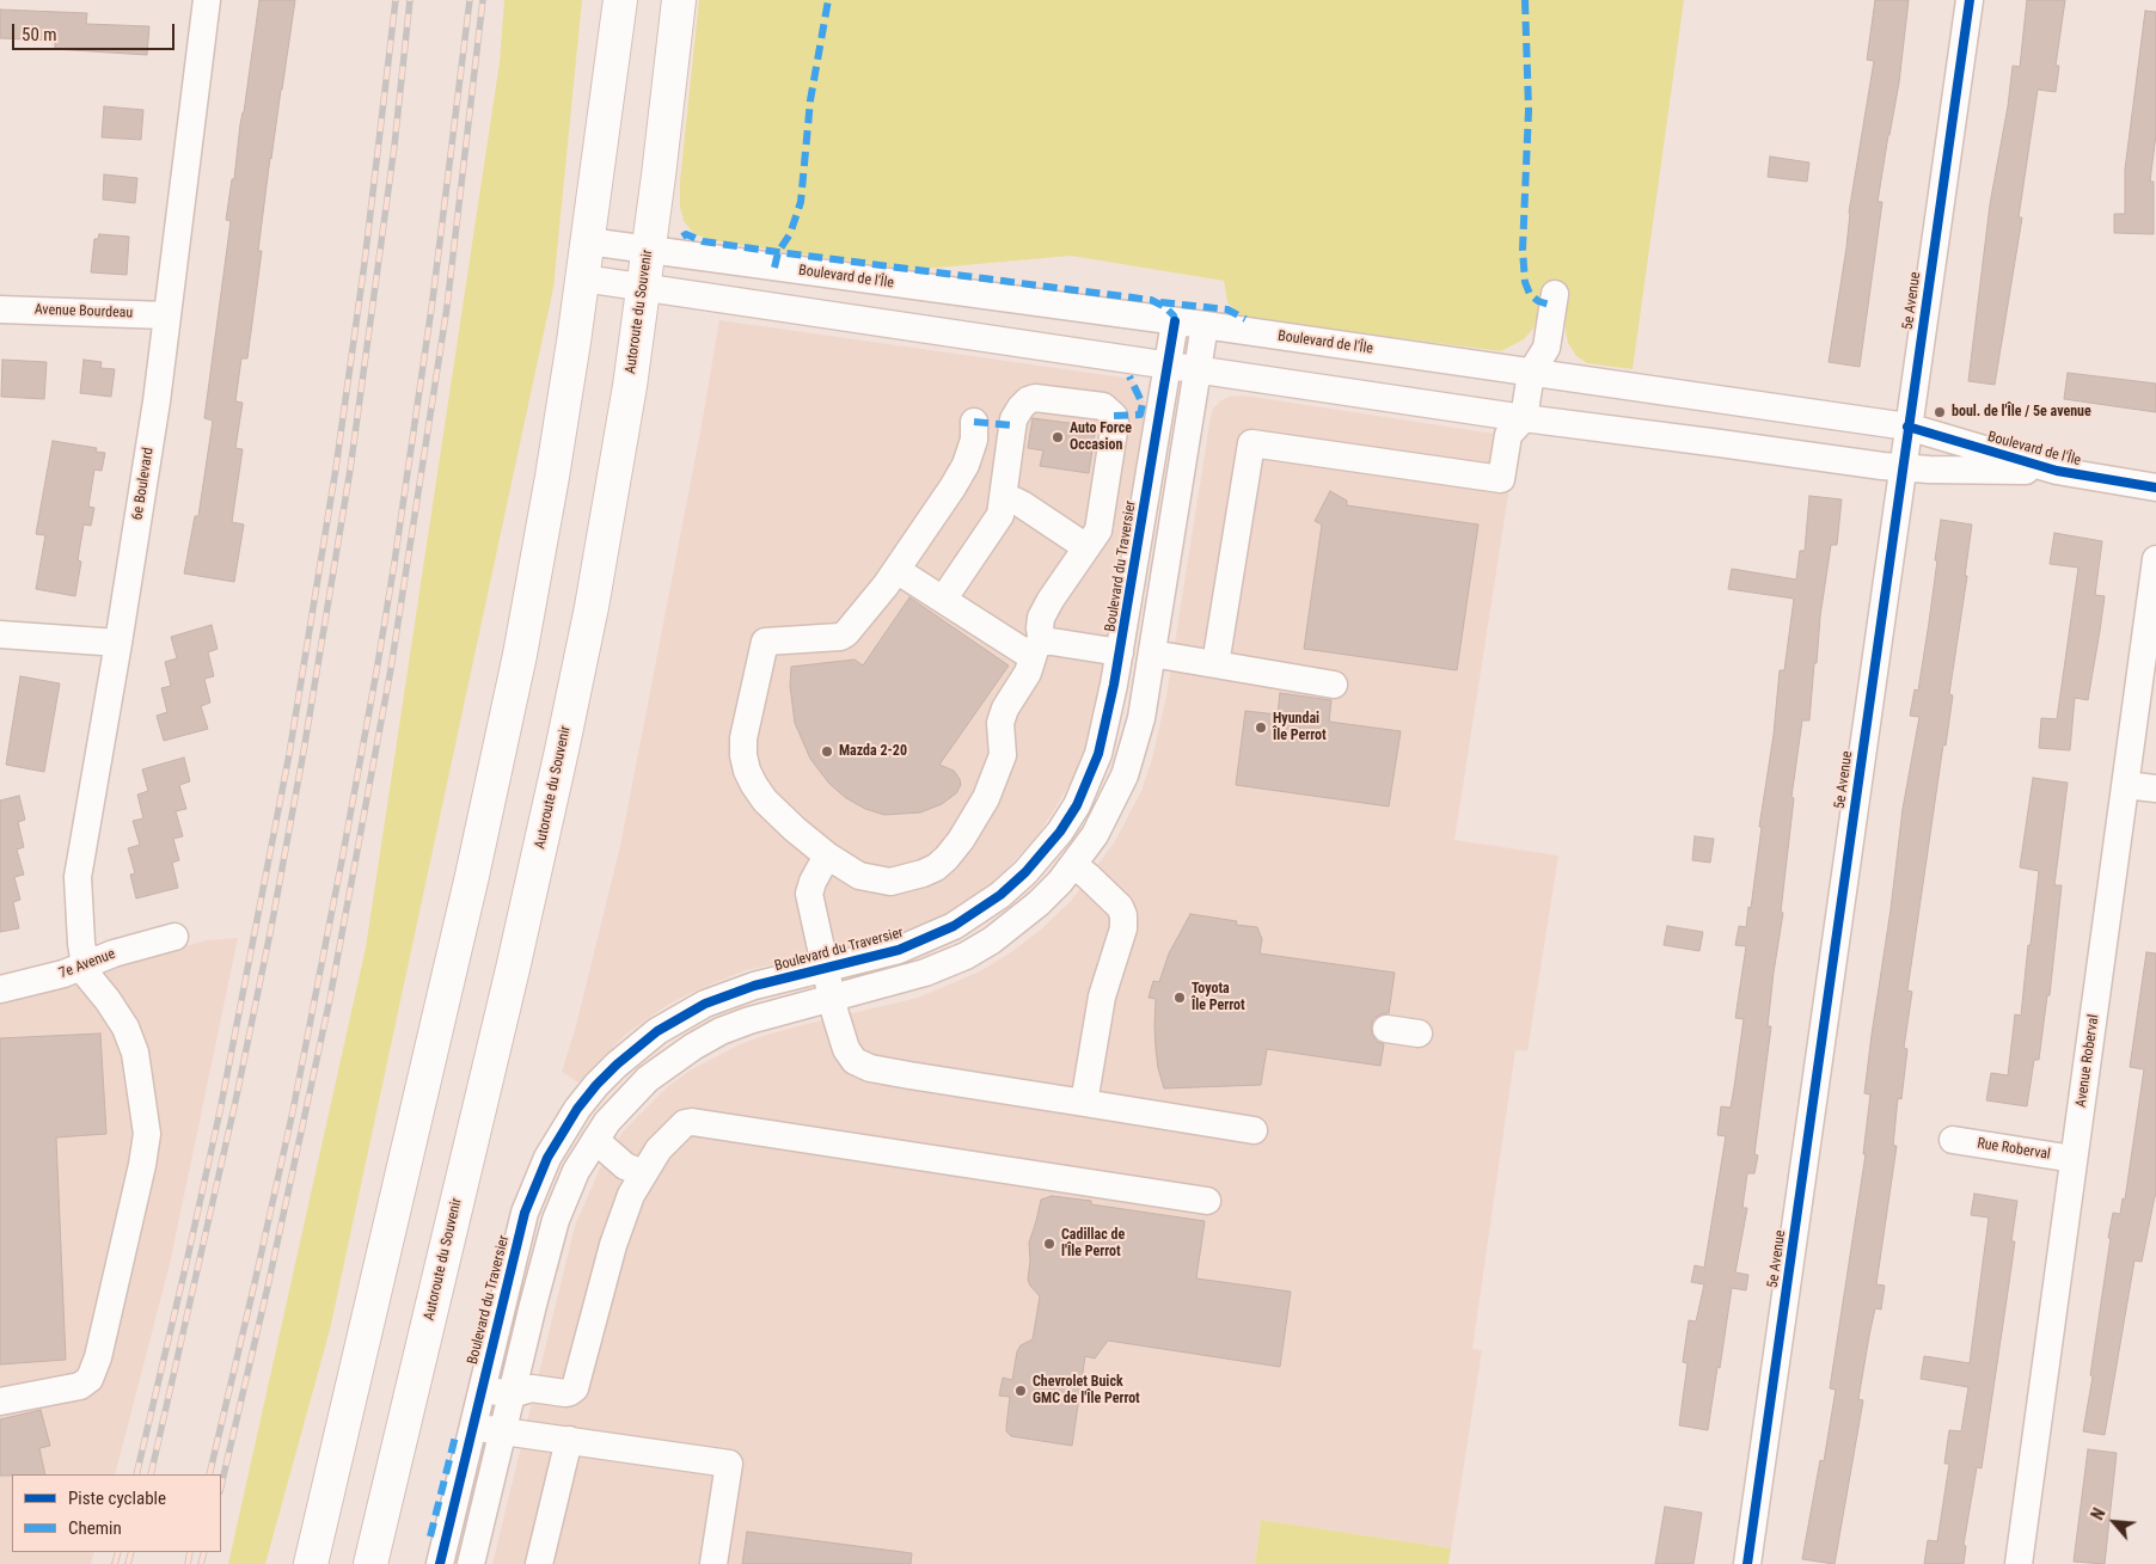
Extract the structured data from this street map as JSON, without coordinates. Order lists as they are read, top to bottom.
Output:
{
  "streets": {
    "highway": ["Autoroute du Souvenir"],
    "street": [
      "Boulevard de l'Île",
      "5e Avenue",
      "Avenue Bourdeau",
      "6e Boulevard",
      "Boulevard du Traversier",
      "7e Avenue",
      "Avenue Roberval",
      "Rue Roberval"
    ]
  },
  "crossings": [
    ["Boulevard de l'Île", "5e Avenue"],
    ["Boulevard de l'Île", "Autoroute du Souvenir"],
    ["Boulevard de l'Île", "Boulevard du Traversier"],
    ["Avenue Bourdeau", "6e Boulevard"],
    ["6e Boulevard", "7e Avenue"],
    ["Avenue Roberval", "Rue Roberval"]
  ],
  "places": [
    "boul. de l'Île / 5e avenue",
    "Auto Force Occasion",
    "Hyundai Île Perrot",
    "Mazda 2-20",
    "Toyota Île Perrot",
    "Cadillac de l'Île Perrot",
    "Chevrolet Buick GMC de l'Île Perrot"
  ],
  "legend": ["Piste cyclable", "Chemin"],
  "scale_bar": "50 m",
  "north": "top left"
}
